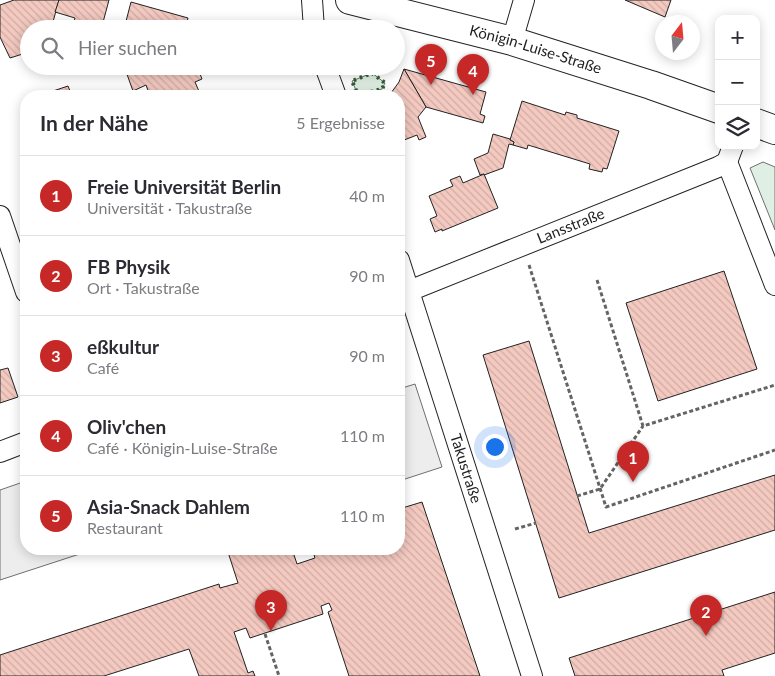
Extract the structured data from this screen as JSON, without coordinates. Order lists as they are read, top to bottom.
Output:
{
  "streets": {
    "main road": ["Königin-Luise-Straße"],
    "street": ["Lansstraße", "Takustraße"]
  },
  "north": "top",
  "page": {
    "map_buttons": ["+", "−"],
    "search": "Hier suchen",
    "pins": [
      "5",
      "4",
      "1",
      "3",
      "2"
    ],
    "heading": ["In der Nähe", "5 Ergebnisse"],
    "list": [
      {
        "mark": "1",
        "name": "Freie Universität Berlin",
        "note": "Universität · Takustraße",
        "value": "40 m"
      },
      {
        "mark": "2",
        "name": "FB Physik",
        "note": "Ort · Takustraße",
        "value": "90 m"
      },
      {
        "mark": "3",
        "name": "eßkultur",
        "note": "Café",
        "value": "90 m"
      },
      {
        "mark": "4",
        "name": "Oliv'chen",
        "note": "Café · Königin-Luise-Straße",
        "value": "110 m"
      },
      {
        "mark": "5",
        "name": "Asia-Snack Dahlem",
        "note": "Restaurant",
        "value": "110 m"
      }
    ]
  }
}
